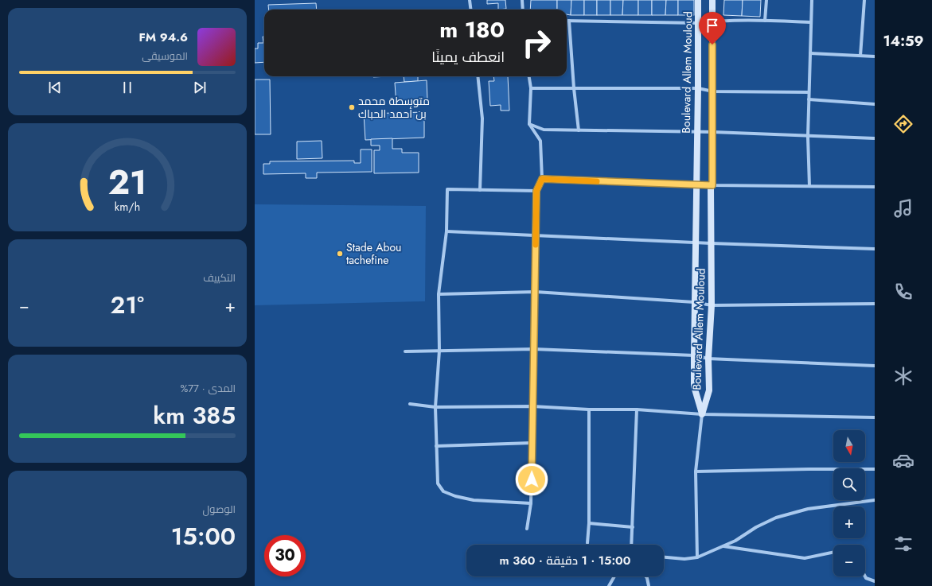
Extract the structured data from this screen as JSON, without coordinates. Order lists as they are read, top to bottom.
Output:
{
  "streets": {
    "main road": ["Boulevard Allem Mouloud"]
  },
  "places": ["متوسطة محمد بن أحمد الحباك", "Stade Abou tachefine"],
  "north": "bottom",
  "page": {
    "tabs": "14:59",
    "turn": ["180 m", "انعطف يمينًا"],
    "song": ["94.6 FM", "الموسيقى"],
    "tile": [
      "التكييف",
      ["المدى · 77%", "385 km"],
      ["الوصول", "15:00"]
    ],
    "heat": ["−", "21°", "+"],
    "map_buttons": ["+", "−"],
    "limit": "30",
    "trip": "15:00 · 1 دقيقة · 360 m",
    "gauge": ["21", "km/h"]
  }
}
